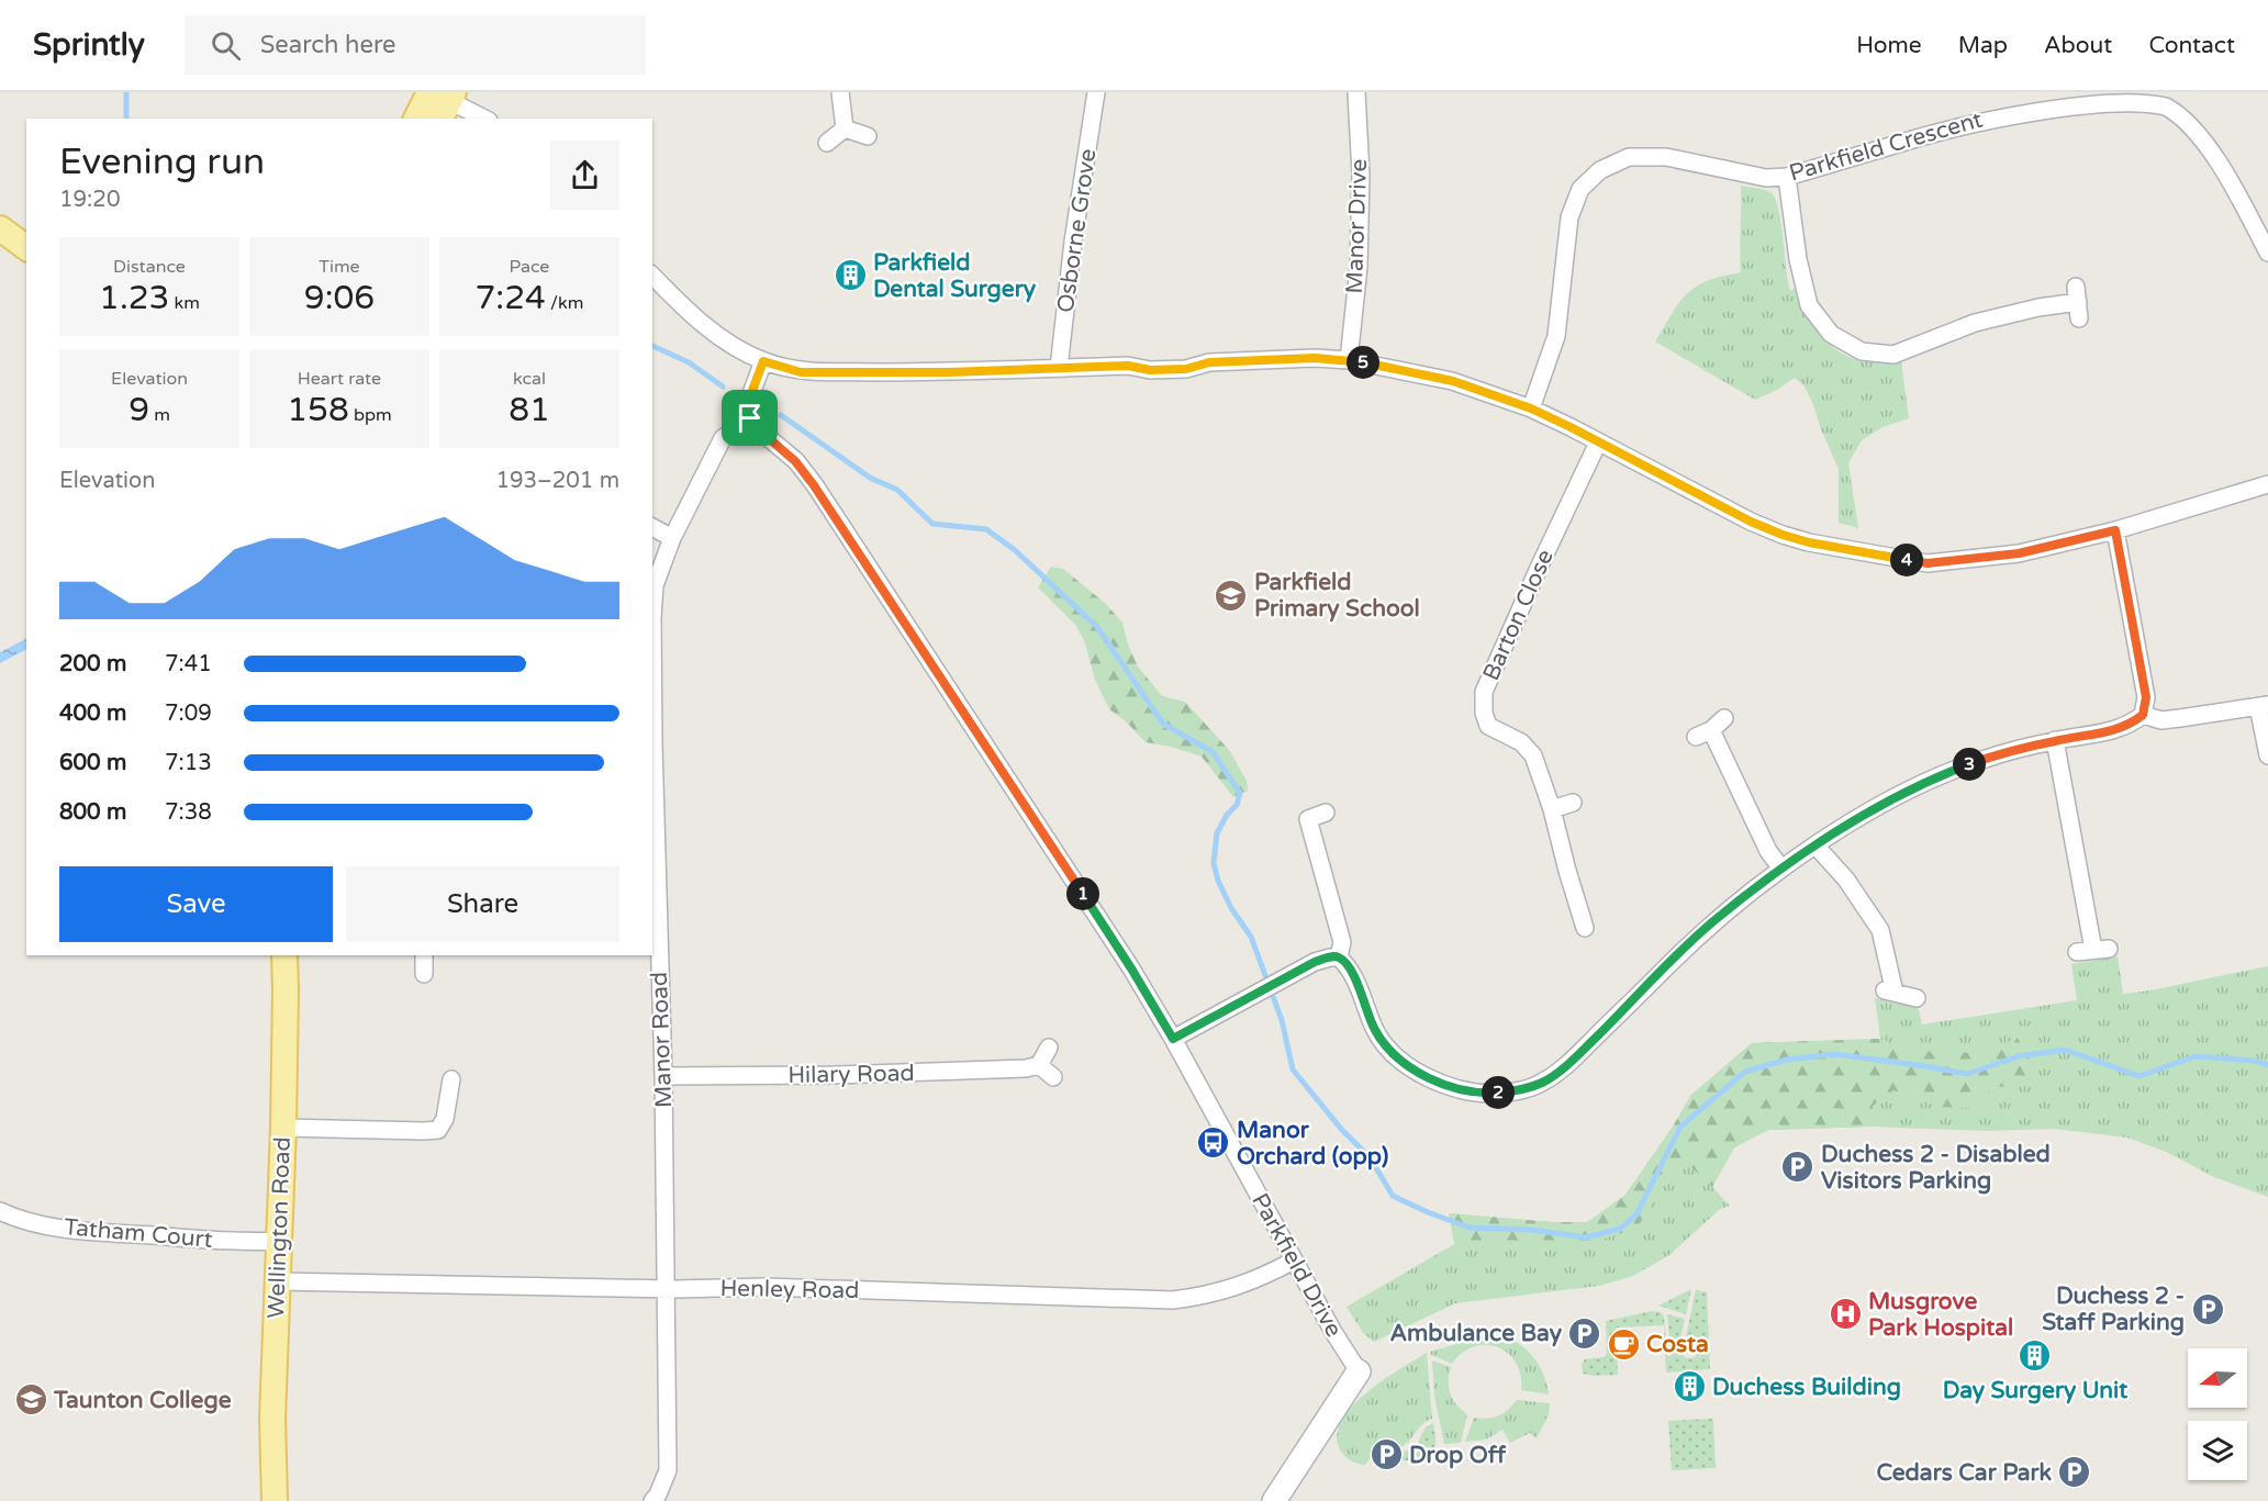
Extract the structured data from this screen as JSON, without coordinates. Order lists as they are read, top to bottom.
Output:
{
  "streets": {
    "main road": ["Wellington Road"],
    "street": [
      "Parkfield Crescent",
      "Manor Drive",
      "Osborne Grove",
      "Barton Close",
      "Manor Road",
      "Hilary Road",
      "Tatham Court",
      "Parkfield Drive",
      "Henley Road"
    ]
  },
  "crossings": [
    ["Manor Road", "Hilary Road"],
    ["Manor Road", "Parkfield Drive"],
    ["Manor Road", "Henley Road"],
    ["Wellington Road", "Tatham Court"],
    ["Wellington Road", "Henley Road"],
    ["Parkfield Drive", "Henley Road"]
  ],
  "places": {
    "building": ["Parkfield Dental Surgery", "Day Surgery Unit", "Duchess Building"],
    "school or university": ["Parkfield Primary School", "Taunton College"],
    "bus stop": ["Manor Orchard (opp)"],
    "parking": [
      "Duchess 2 - Disabled Visitors Parking",
      "Duchess 2 - Staff Parking",
      "Ambulance Bay",
      "Drop Off",
      "Cedars Car Park"
    ],
    "hospital": ["Musgrove Park Hospital"],
    "cafe": ["Costa"]
  },
  "north": "left",
  "page": {
    "header": "Sprintly",
    "search": "Search here",
    "nav": [
      "Home",
      "Map",
      "About",
      "Contact"
    ],
    "heading": ["Evening run", "19:20"],
    "stats": [
      ["Distance", "1.23 km"],
      ["Time", "9:06"],
      ["Pace", "7:24 /km"],
      ["Elevation", "9 m"],
      ["Heart rate", "158 bpm"],
      ["kcal", "81"]
    ],
    "pins": [
      "5",
      "4",
      "3",
      "1",
      "2"
    ],
    "chart": ["Elevation", "193–201 m"],
    "list": [
      {
        "name": "200 m",
        "note": "7:41"
      },
      {
        "name": "400 m",
        "note": "7:09"
      },
      {
        "name": "600 m",
        "note": "7:13"
      },
      {
        "name": "800 m",
        "note": "7:38"
      }
    ],
    "buttons": ["Save", "Share"]
  }
}
